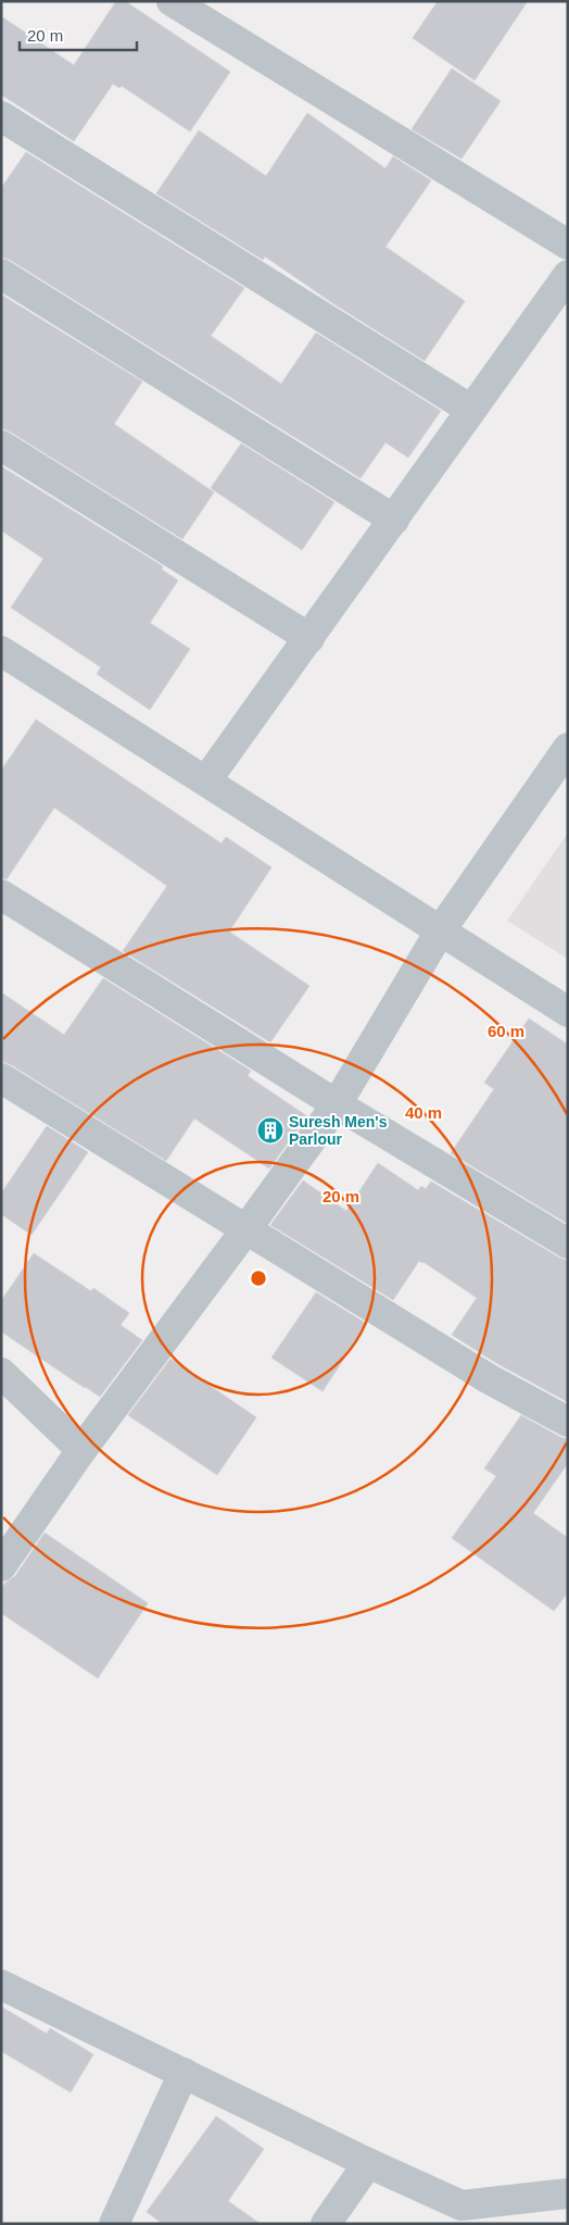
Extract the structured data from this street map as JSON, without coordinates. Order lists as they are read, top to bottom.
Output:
{
  "places": {
    "building": ["Suresh Men's Parlour"]
  },
  "scale_bar": "20 m",
  "rings": ["60 m", "40 m", "20 m"]
}
